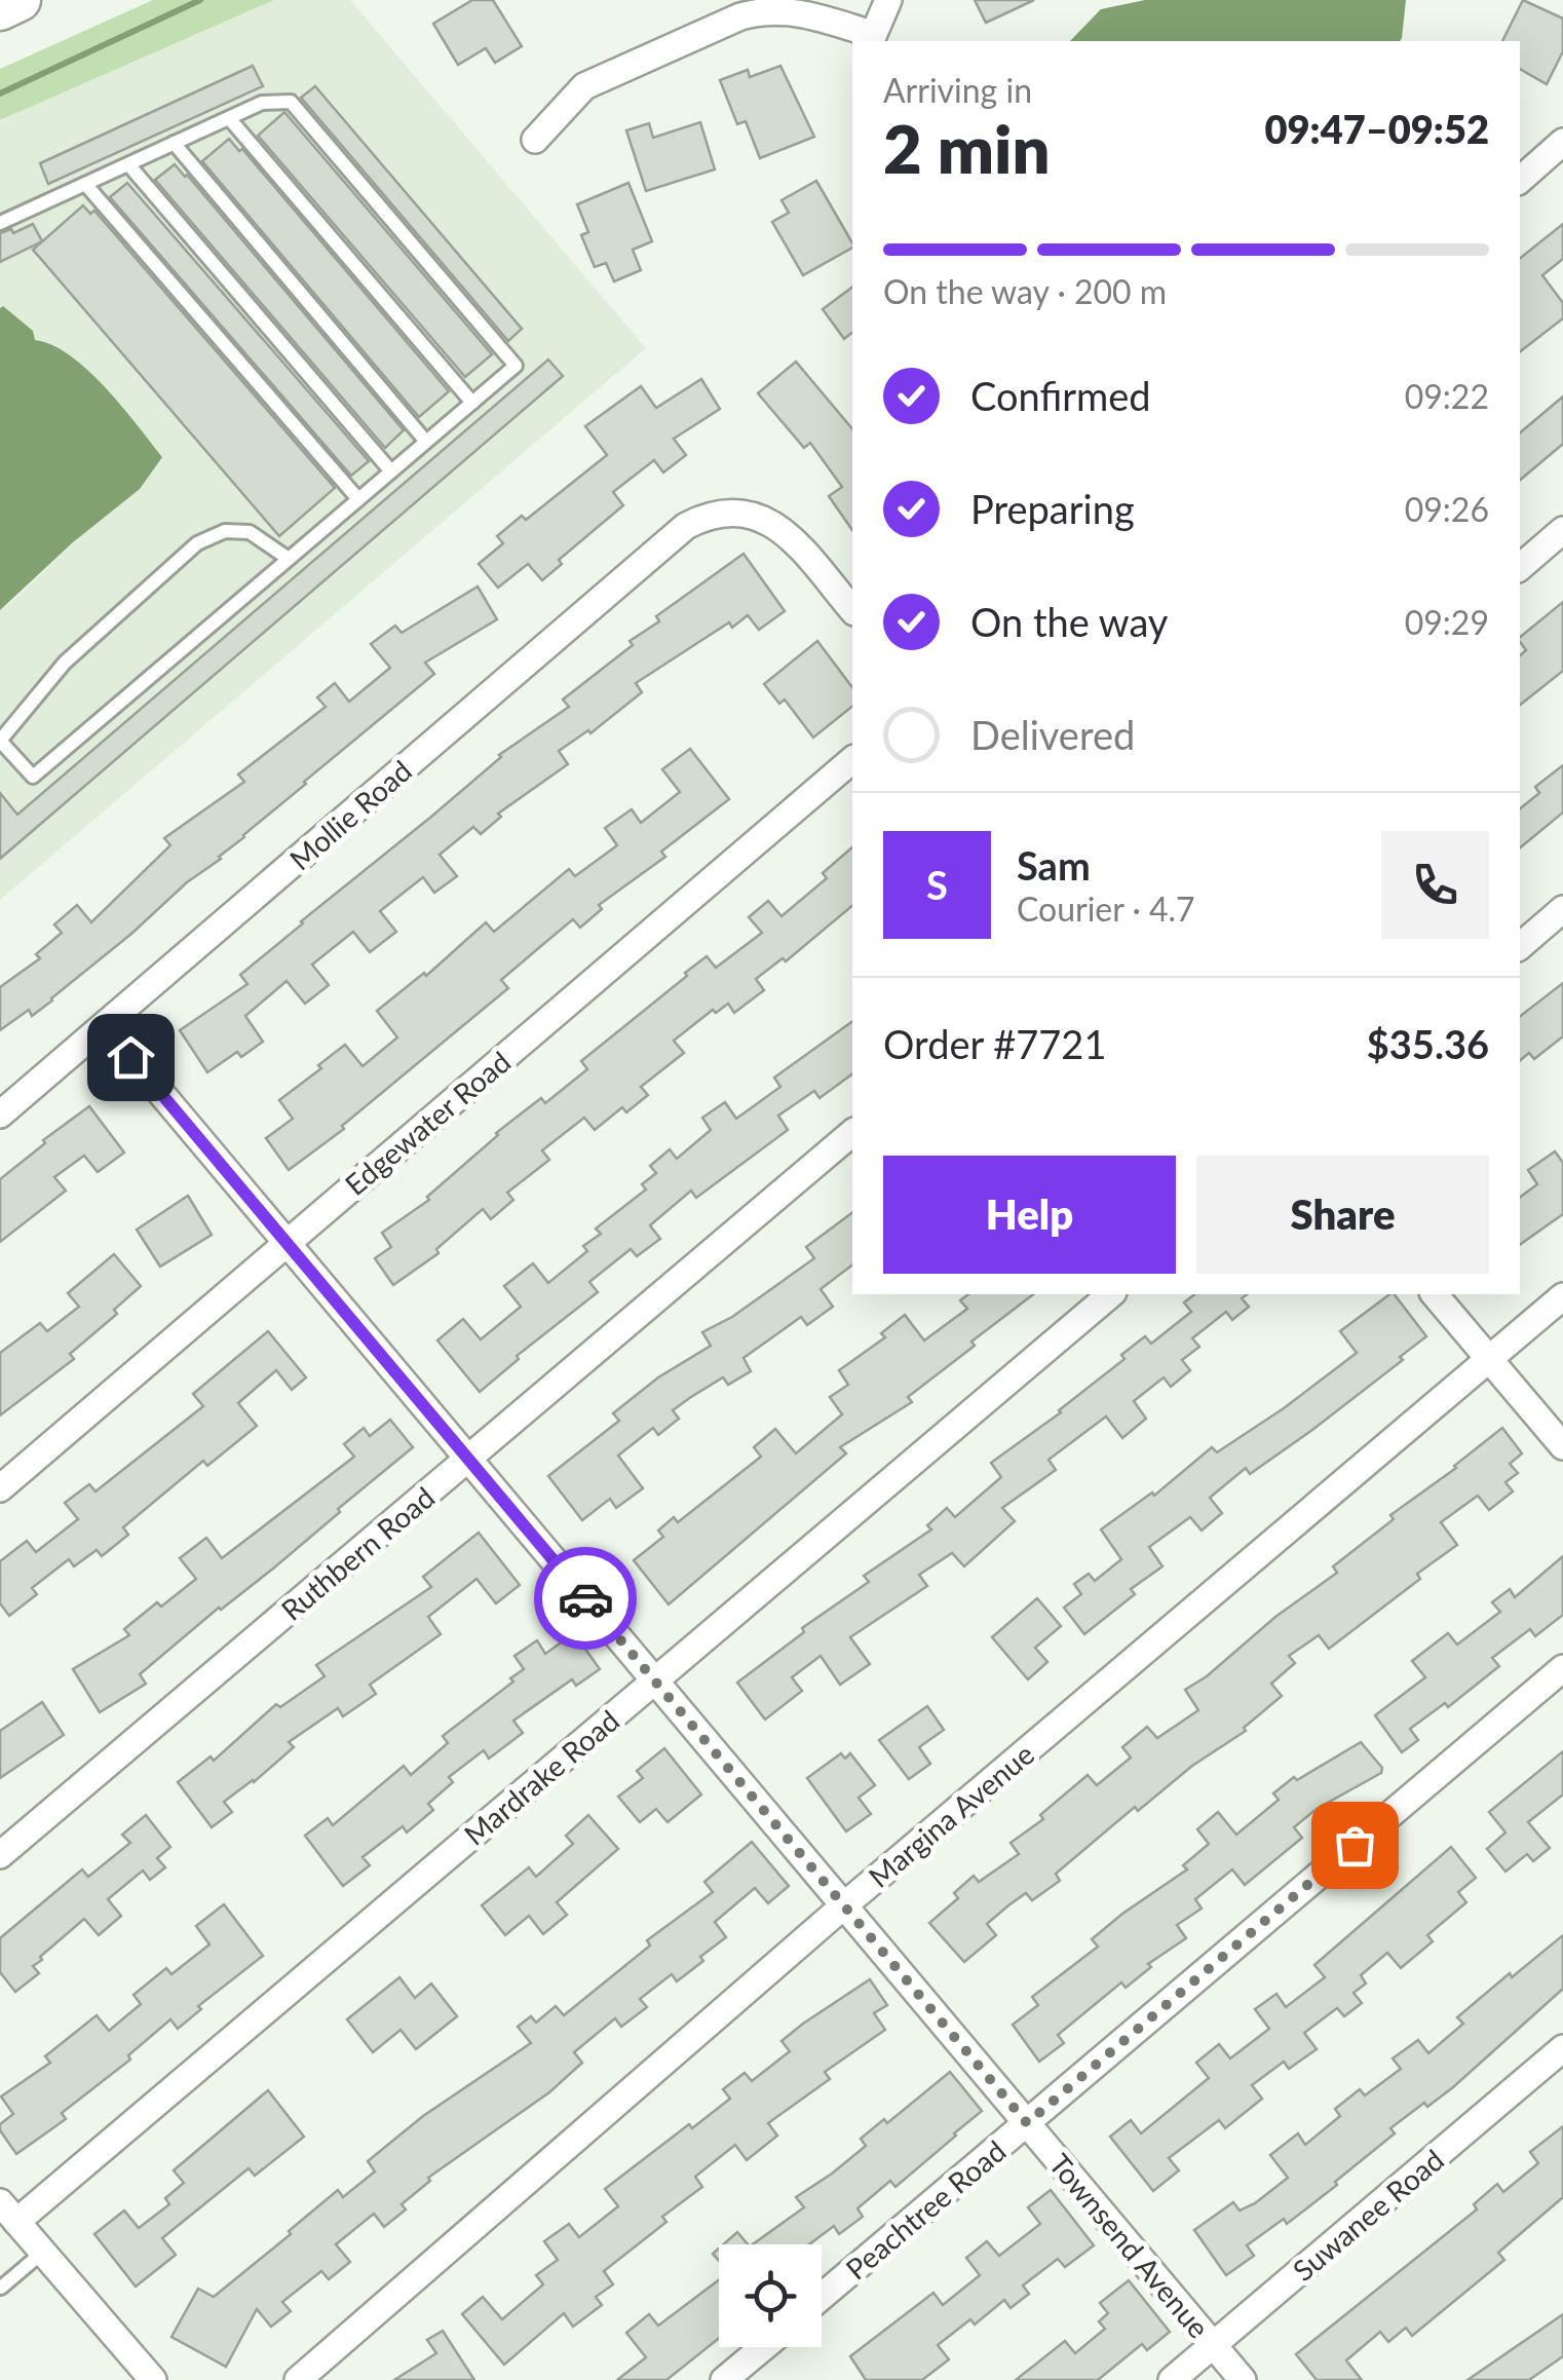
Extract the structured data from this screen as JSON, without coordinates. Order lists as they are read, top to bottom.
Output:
{
  "streets": {
    "street": [
      "Mollie Road",
      "Edgewater Road",
      "Ruthbern Road",
      "Mardrake Road",
      "Margina Avenue",
      "Peachtree Road",
      "Suwanee Road",
      "Townsend Avenue"
    ]
  },
  "crossings": [
    ["Mollie Road", "Townsend Avenue"],
    ["Edgewater Road", "Townsend Avenue"],
    ["Ruthbern Road", "Townsend Avenue"],
    ["Mardrake Road", "Townsend Avenue"],
    ["Margina Avenue", "Townsend Avenue"],
    ["Peachtree Road", "Townsend Avenue"],
    ["Suwanee Road", "Townsend Avenue"]
  ],
  "page": {
    "heading": ["2 min", "Arriving in", "09:47–09:52"],
    "panel": [
      "Sam",
      "Courier · 4.7",
      "Order #7721",
      "$35.36"
    ],
    "bar": "On the way · 200 m",
    "list": [
      ["Confirmed", "09:22"],
      ["Preparing", "09:26"],
      ["On the way", "09:29"],
      "Delivered"
    ],
    "round": "S",
    "buttons": ["Help", "Share"]
  }
}
